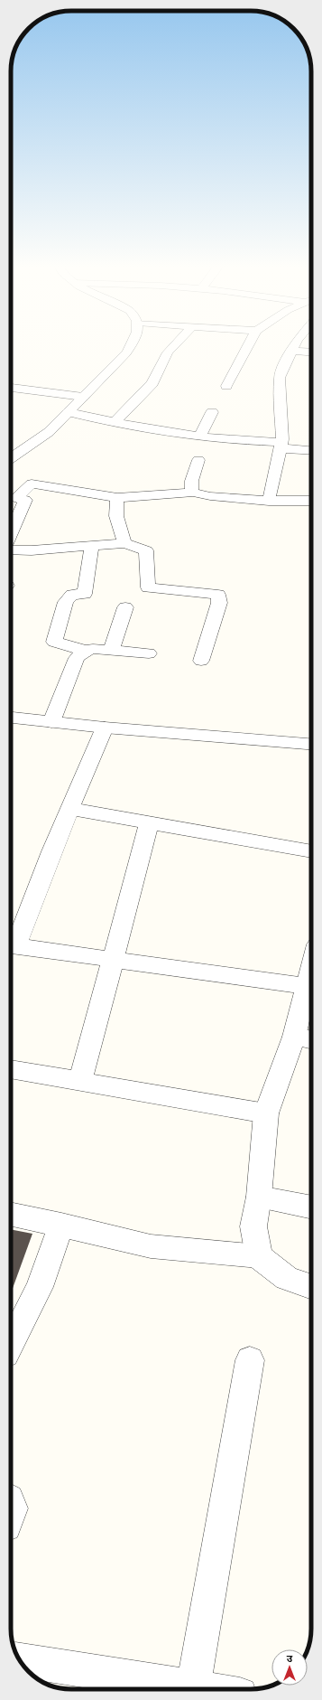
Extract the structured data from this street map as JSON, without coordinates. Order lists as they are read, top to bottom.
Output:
{
  "north": "top"
}
